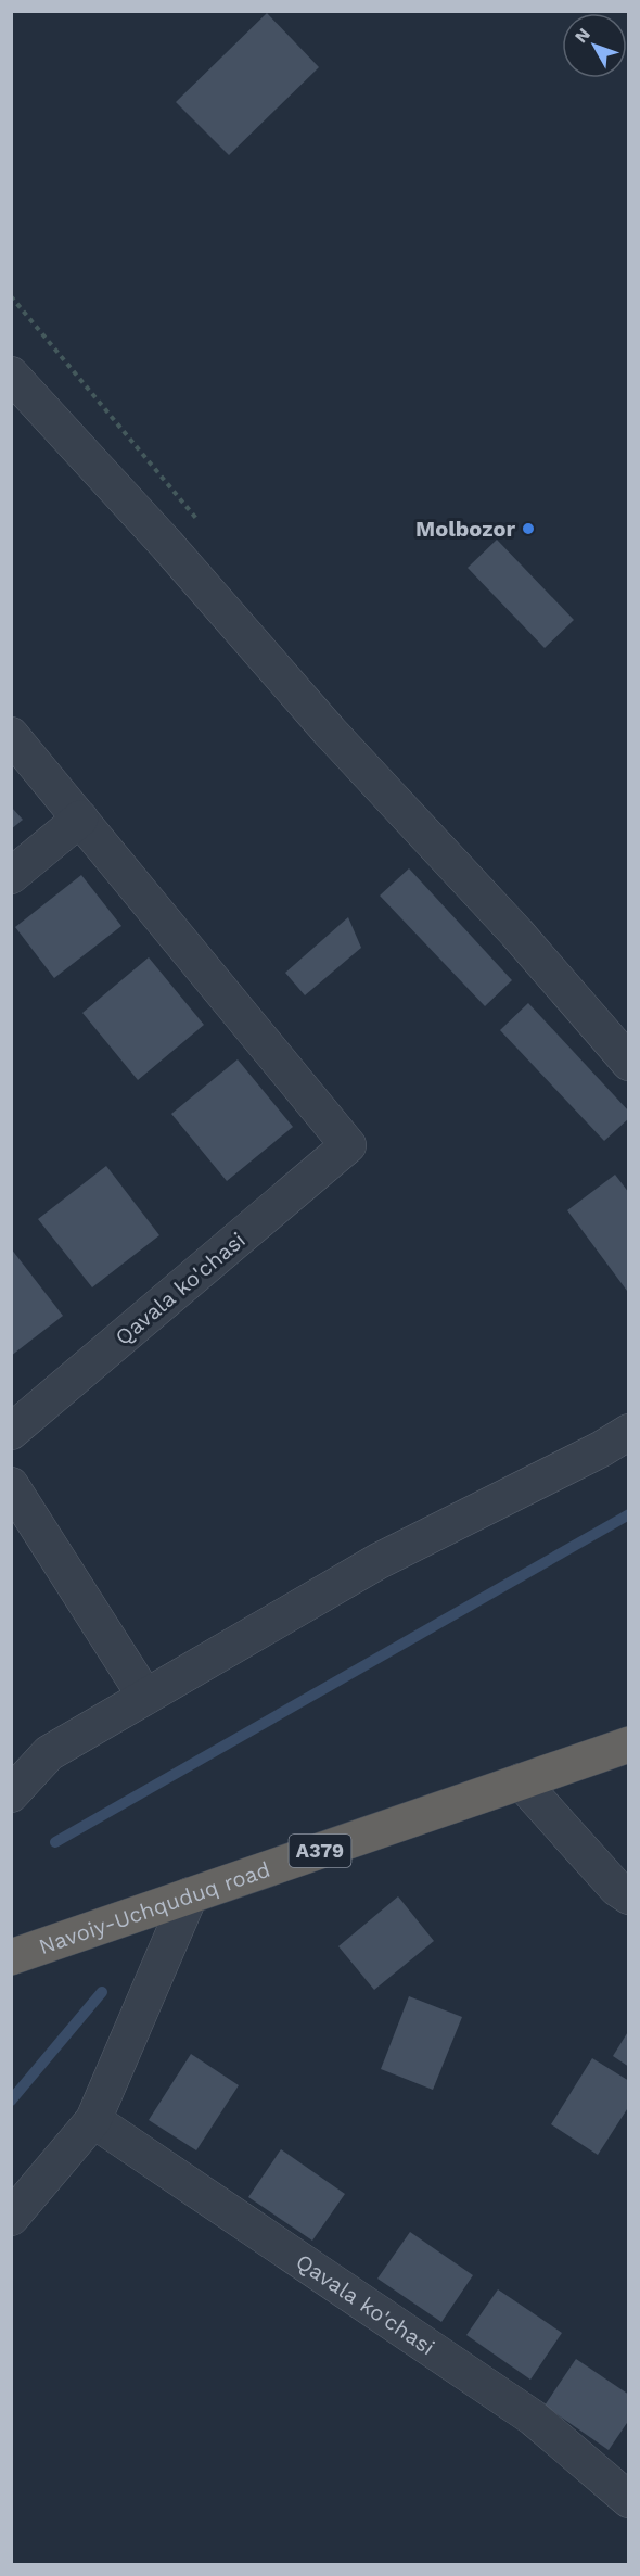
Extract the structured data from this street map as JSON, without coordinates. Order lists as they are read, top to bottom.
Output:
{
  "streets": {
    "highway": ["A379", "Navoiy-Uchquduq road"],
    "street": ["Qavala ko'chasi"]
  },
  "places": ["Molbozor"],
  "north": "top left"
}
